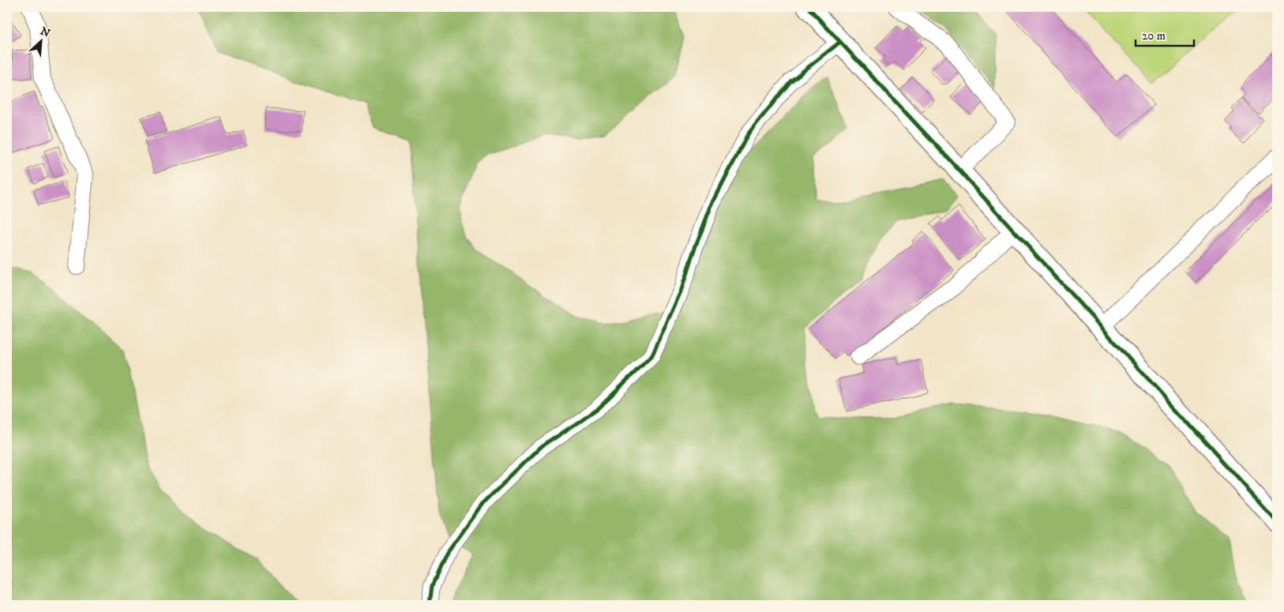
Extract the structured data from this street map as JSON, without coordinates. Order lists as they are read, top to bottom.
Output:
{
  "scale_bar": "20 m",
  "north": "top right"
}
